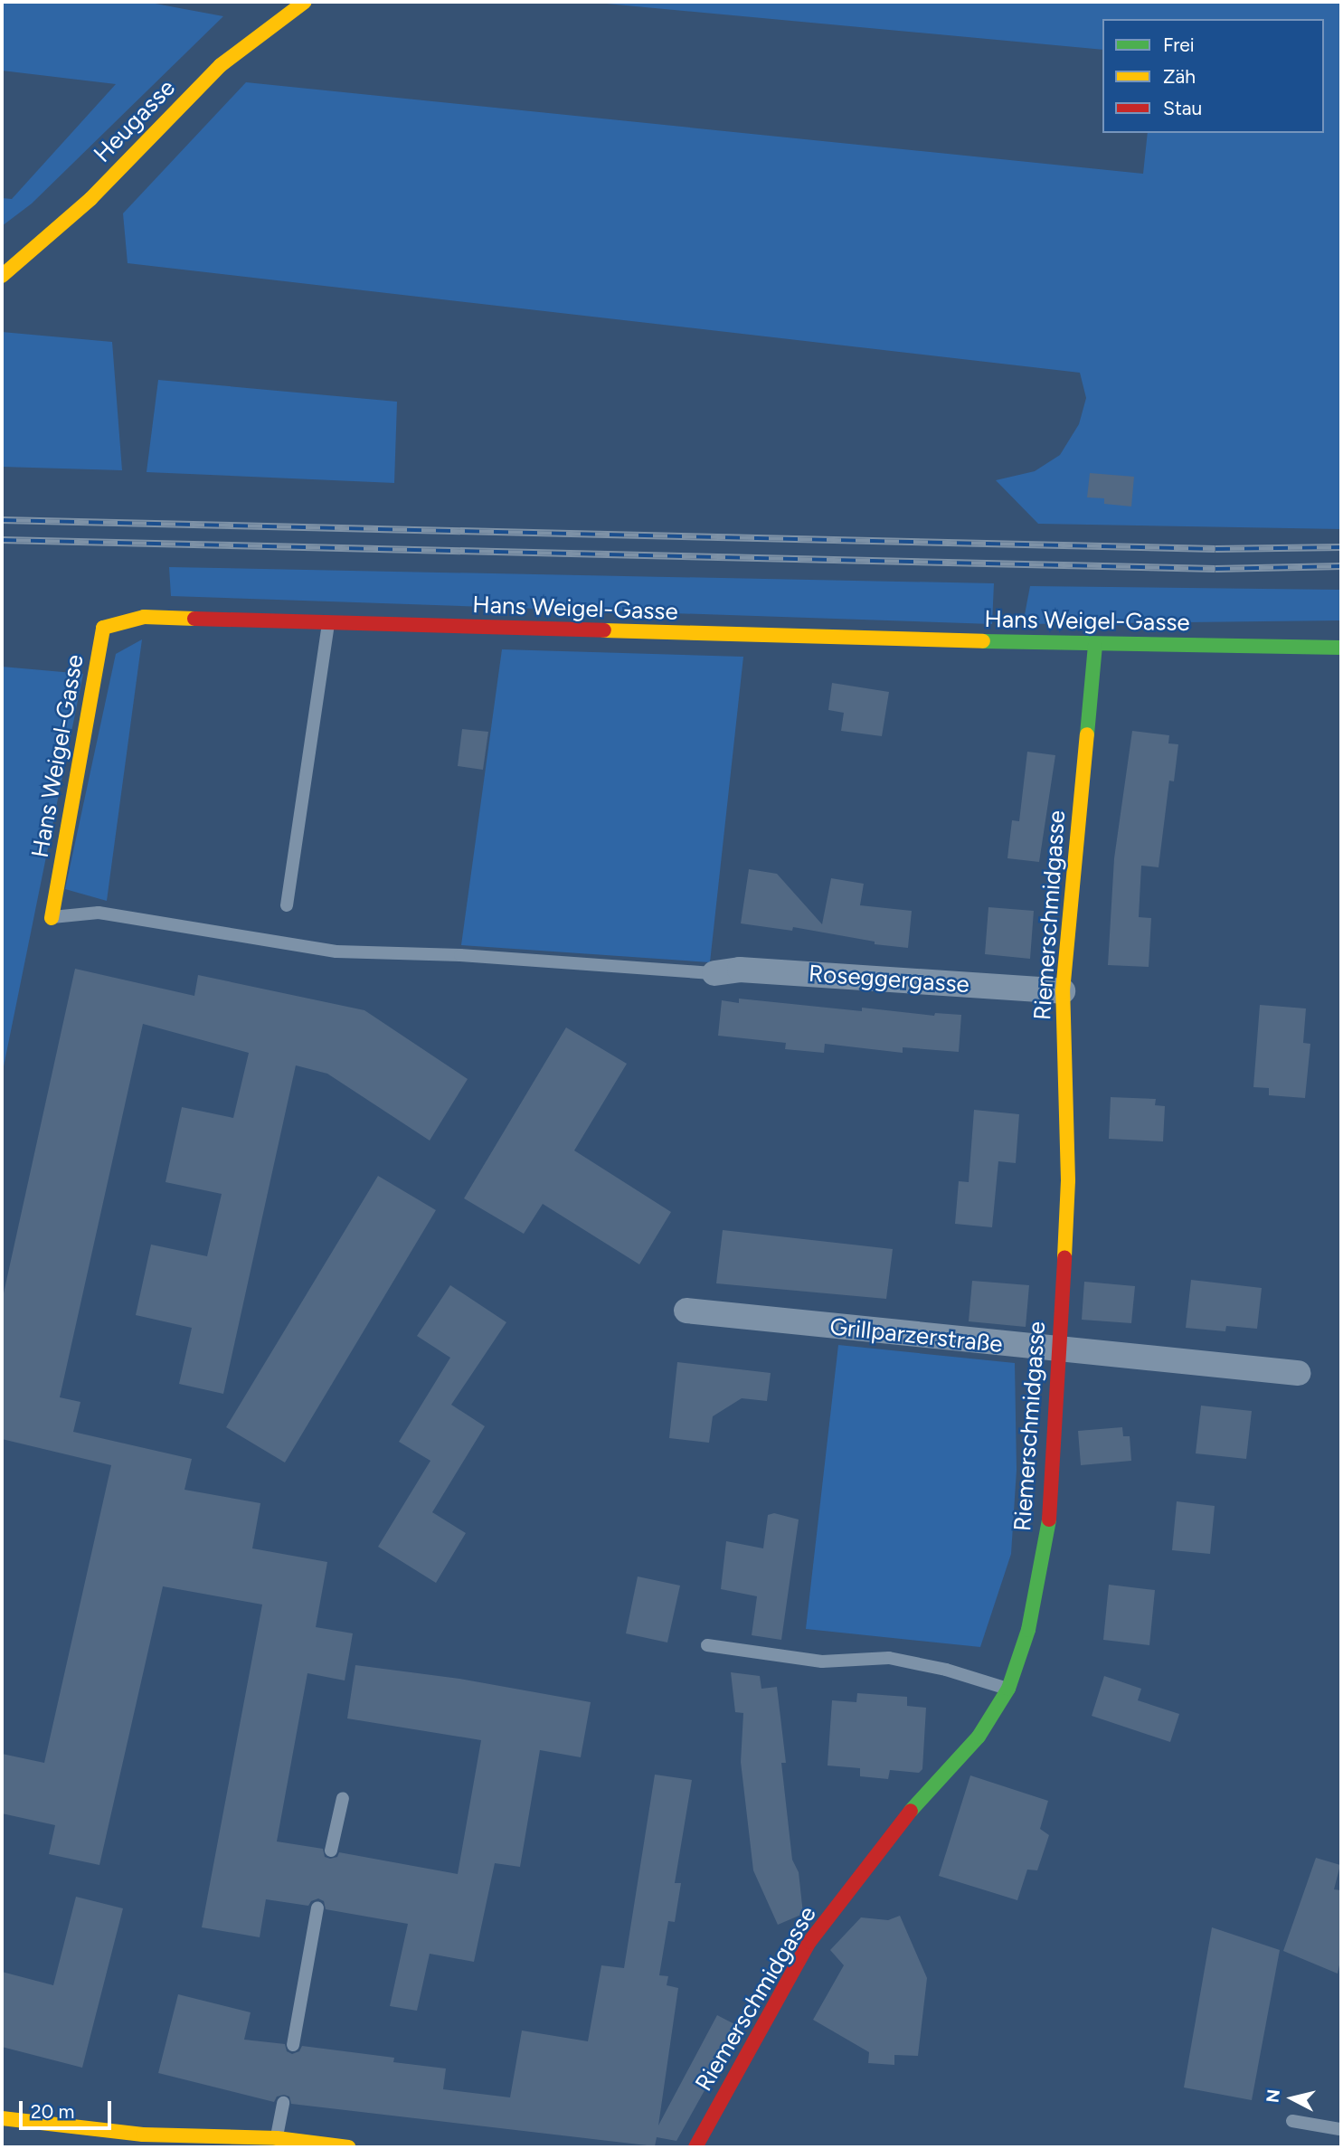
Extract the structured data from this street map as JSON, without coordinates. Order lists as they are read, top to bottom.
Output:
{
  "streets": {
    "street": [
      "Heugasse",
      "Hans Weigel-Gasse",
      "Riemerschmidgasse",
      "Roseggergasse",
      "Grillparzerstraße"
    ]
  },
  "crossings": [
    ["Hans Weigel-Gasse", "Riemerschmidgasse"],
    ["Riemerschmidgasse", "Roseggergasse"],
    ["Riemerschmidgasse", "Grillparzerstraße"]
  ],
  "legend": ["Frei", "Zäh", "Stau"],
  "scale_bar": "20 m",
  "north": "left"
}
